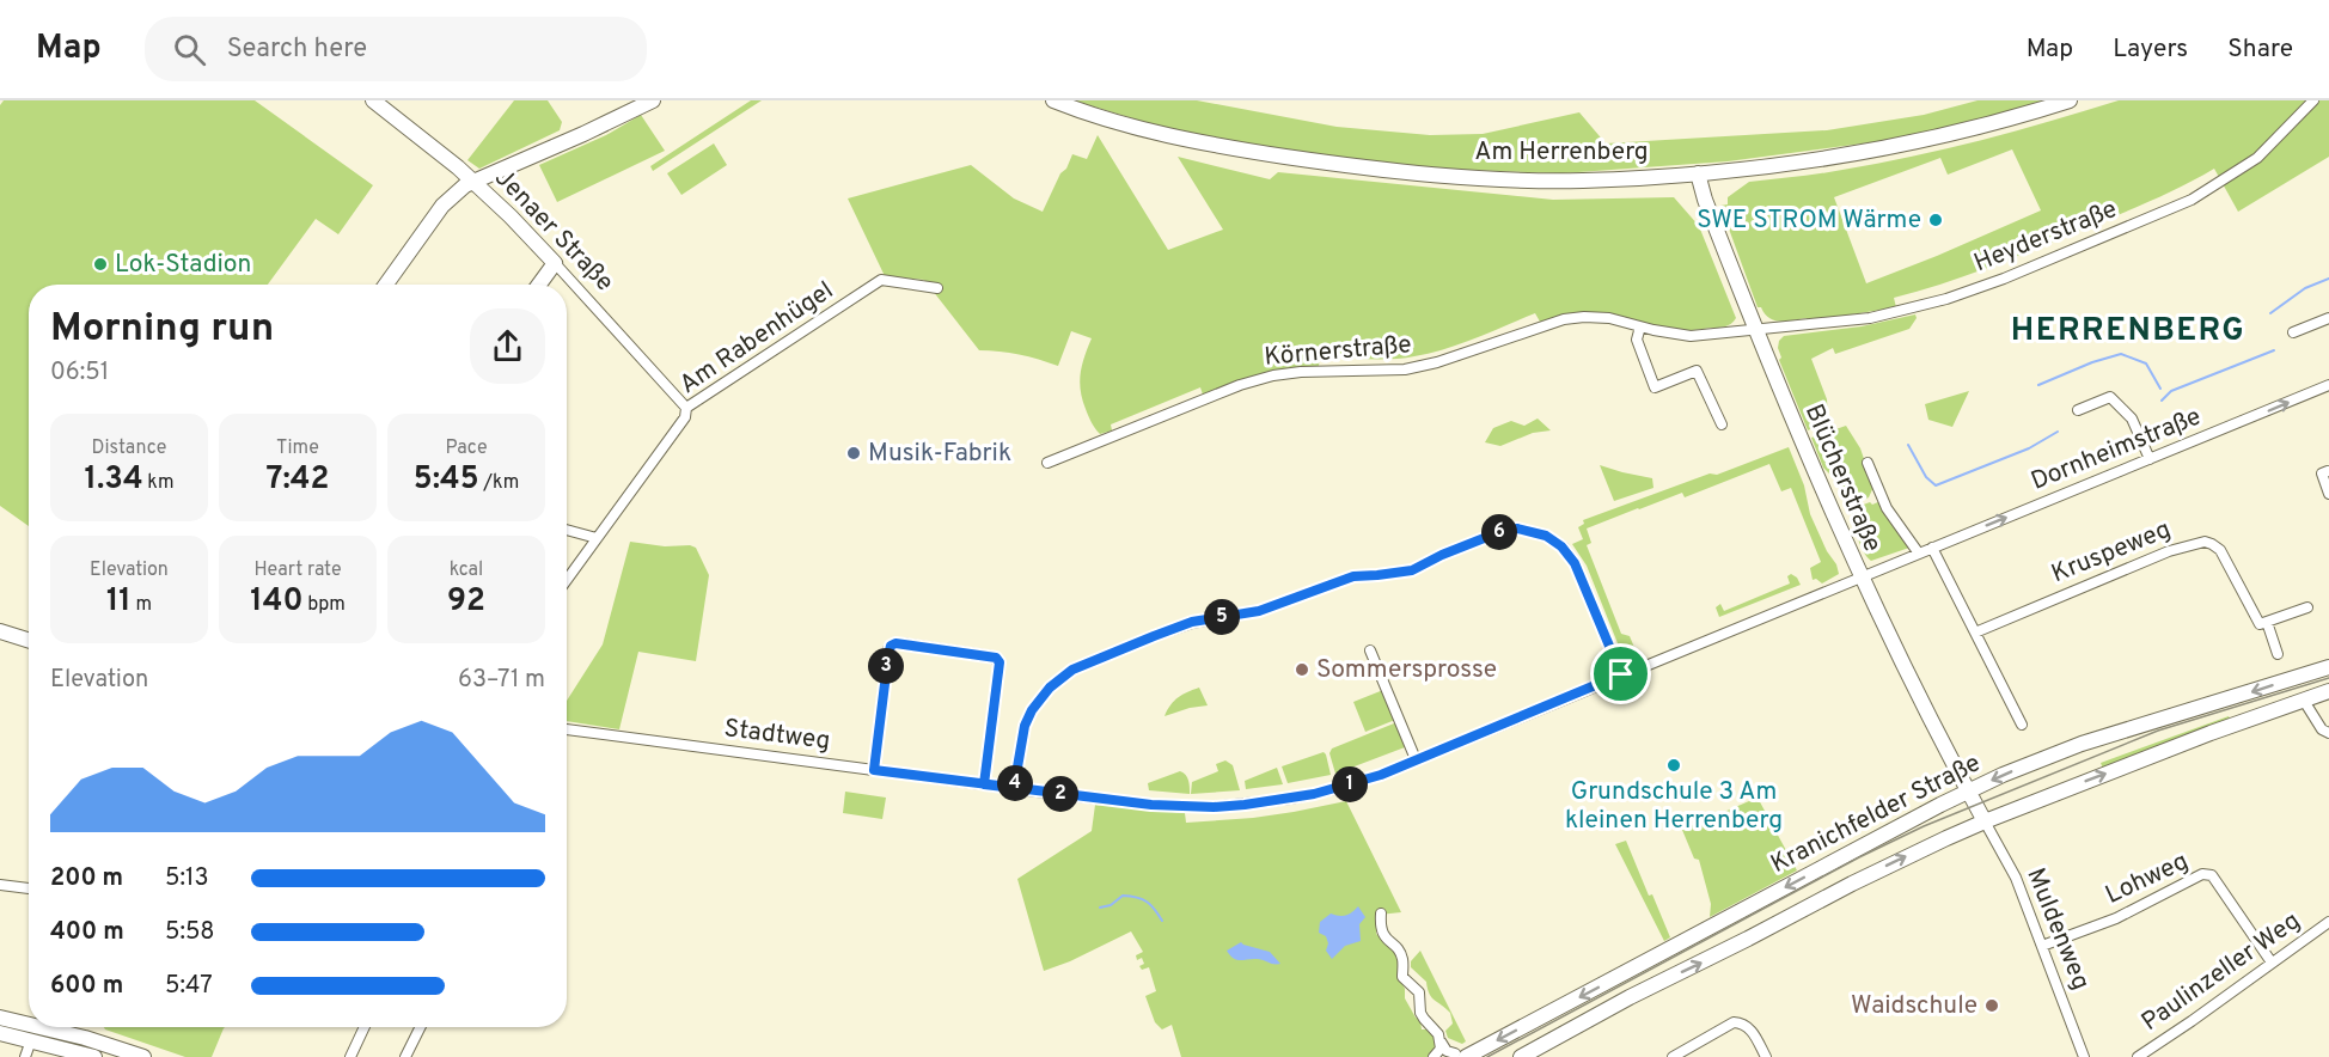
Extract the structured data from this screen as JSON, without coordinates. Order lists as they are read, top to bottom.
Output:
{
  "streets": {
    "main road": [
      "Am Herrenberg",
      "Jenaer Straße",
      "Blücherstraße",
      "Kranichfelder Straße"
    ],
    "street": [
      "Heyderstraße",
      "Am Rabenhügel",
      "Körnerstraße",
      "Dornheimstraße",
      "Kruspeweg",
      "Stadtweg",
      "Lohweg",
      "Muldenweg",
      "Paulinzeller Weg"
    ]
  },
  "crossings": [
    ["Am Herrenberg", "Blücherstraße"],
    ["Jenaer Straße", "Am Rabenhügel"],
    ["Heyderstraße", "Körnerstraße"],
    ["Heyderstraße", "Blücherstraße"],
    ["Körnerstraße", "Blücherstraße"],
    ["Dornheimstraße", "Blücherstraße"],
    ["Dornheimstraße", "Stadtweg"],
    ["Blücherstraße", "Kranichfelder Straße"],
    ["Blücherstraße", "Muldenweg"],
    ["Kranichfelder Straße", "Muldenweg"],
    ["Lohweg", "Muldenweg"],
    ["Lohweg", "Paulinzeller Weg"]
  ],
  "one_way": ["Dornheimstraße"],
  "districts": ["HERRENBERG"],
  "places": [
    "SWE STROM Wärme",
    "Lok-Stadion",
    "Musik-Fabrik",
    "Sommersprosse",
    "Grundschule 3 Am kleinen Herrenberg",
    "Waidschule"
  ],
  "page": {
    "header": "Map",
    "search": "Search here",
    "nav": ["Map", "Layers", "Share"],
    "heading": ["Morning run", "06:51"],
    "stats": [
      ["Distance", "1.34 km"],
      ["Time", "7:42"],
      ["Pace", "5:45 /km"],
      ["Elevation", "11 m"],
      ["Heart rate", "140 bpm"],
      ["kcal", "92"]
    ],
    "pins": [
      "6",
      "5",
      "3",
      "4",
      "1",
      "2"
    ],
    "chart": ["Elevation", "63–71 m"],
    "list": [
      {
        "name": "200 m",
        "note": "5:13"
      },
      {
        "name": "400 m",
        "note": "5:58"
      },
      {
        "name": "600 m",
        "note": "5:47"
      }
    ]
  }
}
